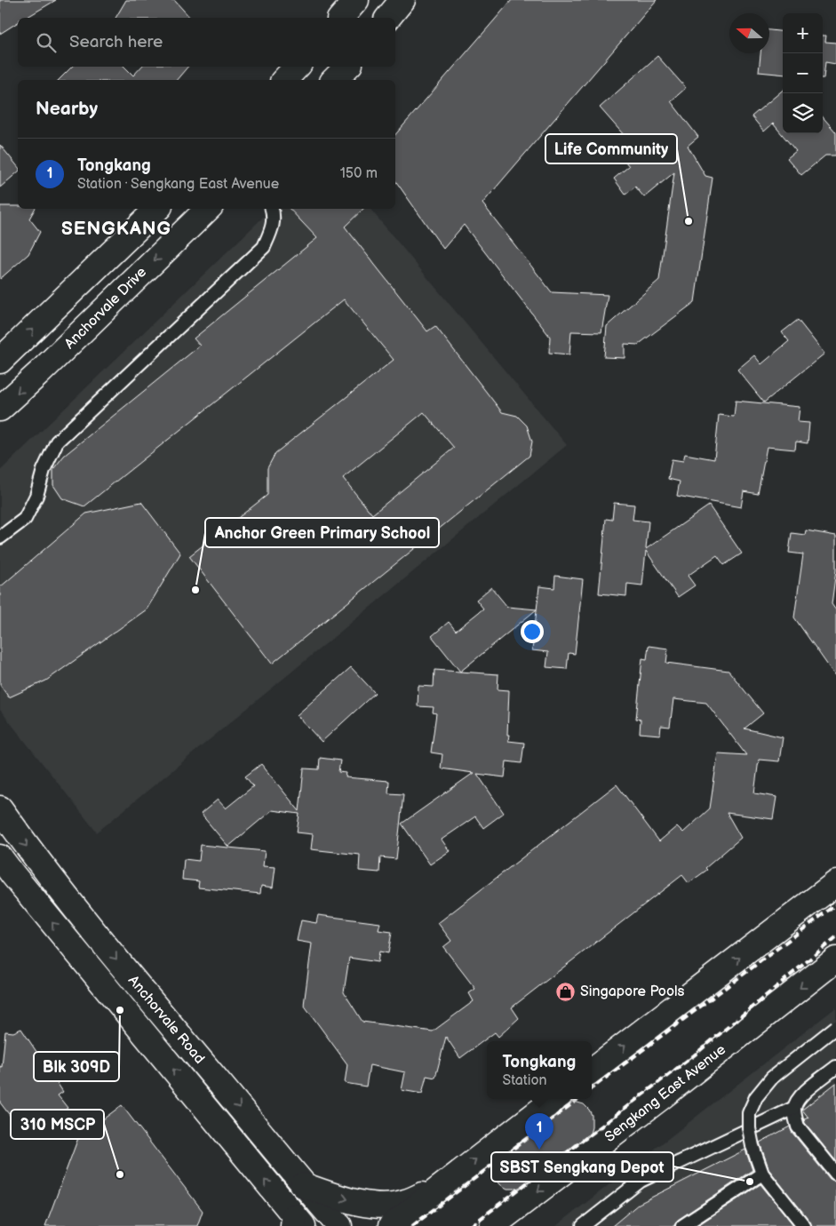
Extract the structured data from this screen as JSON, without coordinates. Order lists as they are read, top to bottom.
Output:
{
  "streets": {
    "street": ["Anchorvale Drive", "Anchorvale Road", "Sengkang East Avenue"]
  },
  "districts": ["SENGKANG"],
  "places": {
    "other": [
      "Life Community",
      "Anchor Green Primary School",
      "Blk 309D",
      "310 MSCP",
      "SBST Sengkang Depot"
    ],
    "shop": ["Singapore Pools"]
  },
  "north": "left",
  "page": {
    "map_buttons": ["+", "−"],
    "search": "Search here",
    "heading": "Nearby",
    "list": [
      {
        "mark": "1",
        "name": "Tongkang",
        "note": "Station · Sengkang East Avenue",
        "value": "150 m"
      }
    ],
    "popup": ["Tongkang", "Station"],
    "pins": "1"
  }
}
